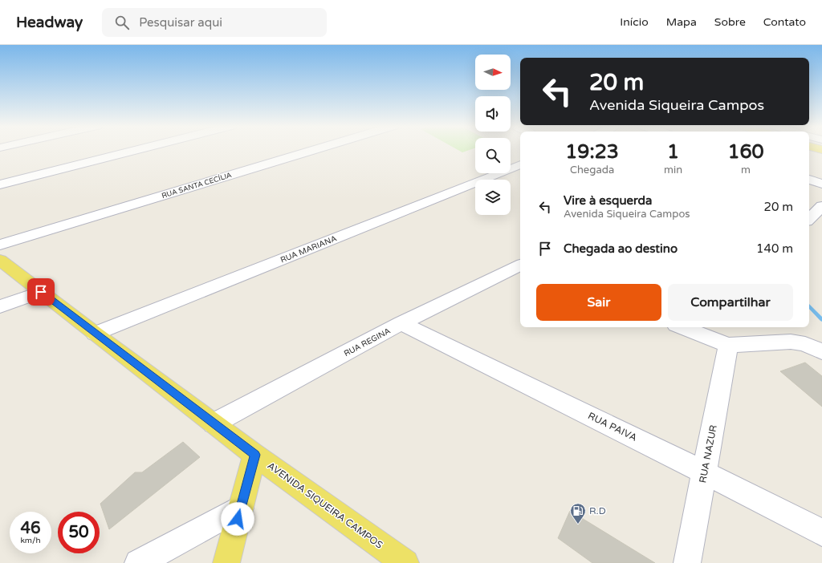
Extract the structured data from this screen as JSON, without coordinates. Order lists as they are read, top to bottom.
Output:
{
  "streets": {
    "main road": ["AVENIDA SIQUEIRA CAMPOS"],
    "street": [
      "RUA SANTA CECÍLIA",
      "RUA MARIANA",
      "RUA REGINA",
      "RUA PAIVA",
      "RUA NAZUR"
    ]
  },
  "crossings": [
    ["RUA MARIANA", "AVENIDA SIQUEIRA CAMPOS"],
    ["RUA REGINA", "RUA PAIVA"],
    ["RUA REGINA", "AVENIDA SIQUEIRA CAMPOS"],
    ["RUA PAIVA", "RUA NAZUR"]
  ],
  "places": {
    "fuel station": ["R.D"]
  },
  "north": "right",
  "page": {
    "header": "Headway",
    "search": "Pesquisar aqui",
    "nav": [
      "Início",
      "Mapa",
      "Sobre",
      "Contato"
    ],
    "turn": ["20 m", "Avenida Siqueira Campos"],
    "eta": [
      "19:23",
      "Chegada",
      "1",
      "min",
      "160",
      "m"
    ],
    "list": [
      {
        "name": "Vire à esquerda",
        "note": "Avenida Siqueira Campos",
        "value": "20 m"
      },
      {
        "name": "Chegada ao destino",
        "value": "140 m"
      }
    ],
    "buttons": ["Sair", "Compartilhar"],
    "speed": "46 km/h",
    "limit": "50"
  }
}
